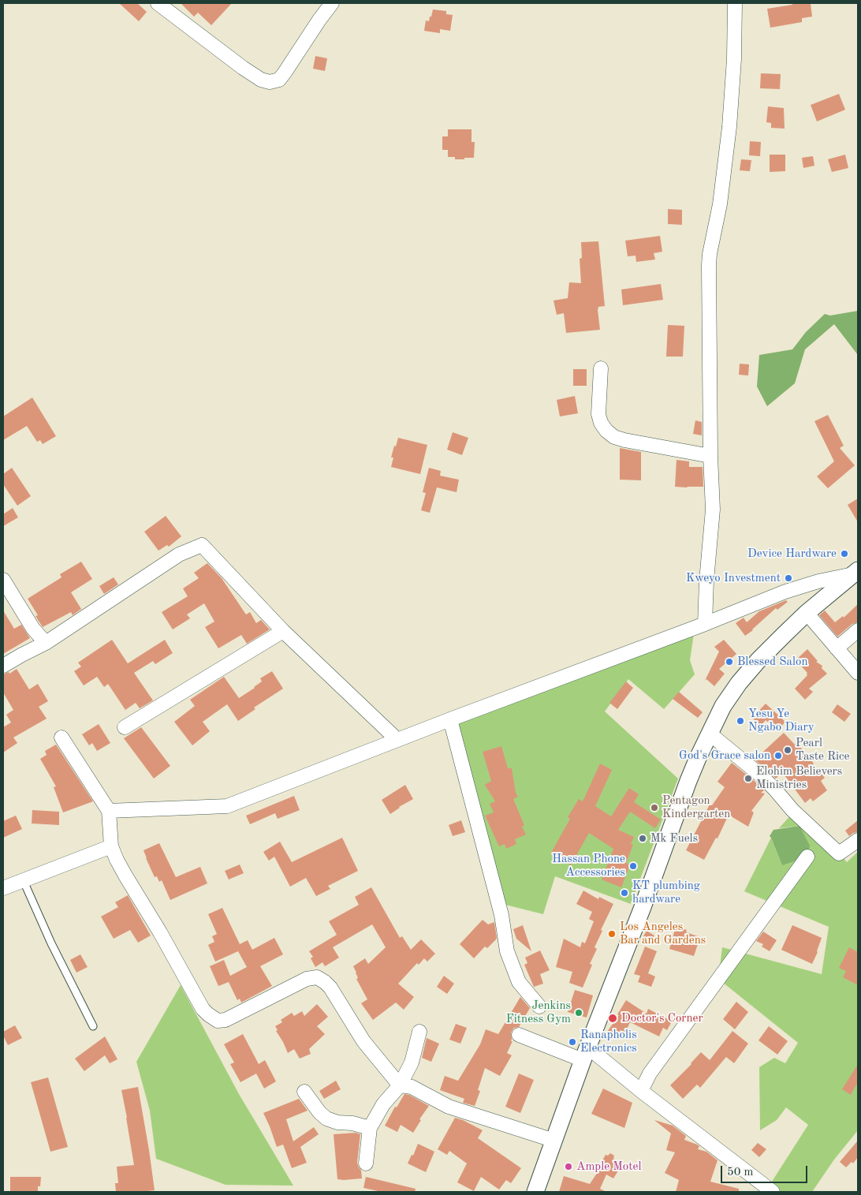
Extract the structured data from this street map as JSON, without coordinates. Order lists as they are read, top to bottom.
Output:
{
  "places": [
    "Device Hardware",
    "Kweyo Investment",
    "Blessed Salon",
    "Yesu Ye Ngabo Diary",
    "Pearl Taste Rice",
    "God's Grace salon",
    "Elohim Believers Ministries",
    "Pentagon Kindergarten",
    "Mk Fuels",
    "Hassan Phone Accessories",
    "KT plumbing hardware",
    "Los Angeles Bar and Gardens",
    "Jenkins Fitness Gym",
    "Doctor's Corner",
    "Ranapholis Electronics",
    "Ample Motel"
  ],
  "scale_bar": "50 m"
}
